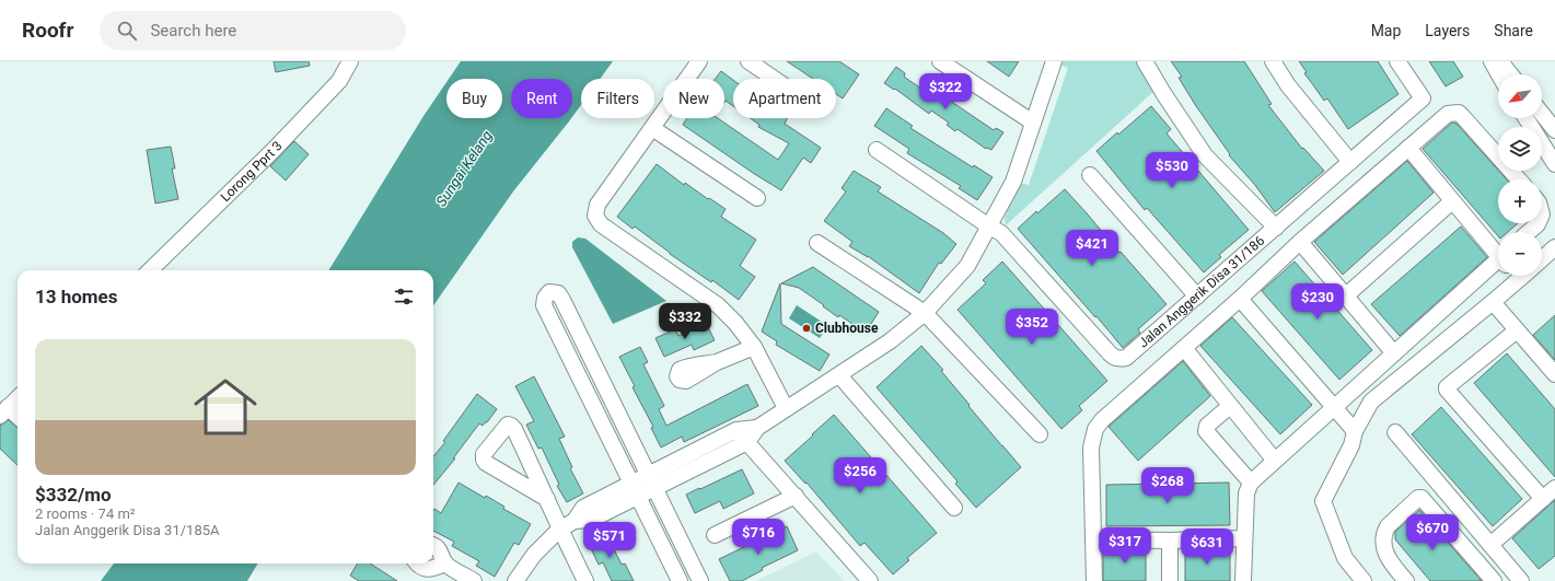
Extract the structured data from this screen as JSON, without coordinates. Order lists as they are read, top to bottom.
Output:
{
  "streets": {
    "street": ["Lorong Pprt 3", "Jalan Anggerik Disa 31/186"]
  },
  "water": ["Sungai Kelang"],
  "places": ["Clubhouse"],
  "north": "bottom left",
  "page": {
    "header": "Roofr",
    "search": "Search here",
    "nav": ["Map", "Layers", "Share"],
    "price": [
      "$322",
      "$530",
      "$421",
      "$230",
      "$332",
      "$352",
      "$256",
      "$268",
      "$670",
      "$716",
      "$571",
      "$317",
      "$631"
    ],
    "map_buttons": ["+", "−"],
    "chip": [
      "Buy",
      "Rent",
      "Filters",
      "New",
      "Apartment"
    ],
    "heading": "13 homes",
    "list": [
      {
        "name": "$332/mo",
        "note": "2 rooms · 74 m² · Jalan Anggerik Disa 31/185A"
      }
    ]
  }
}
